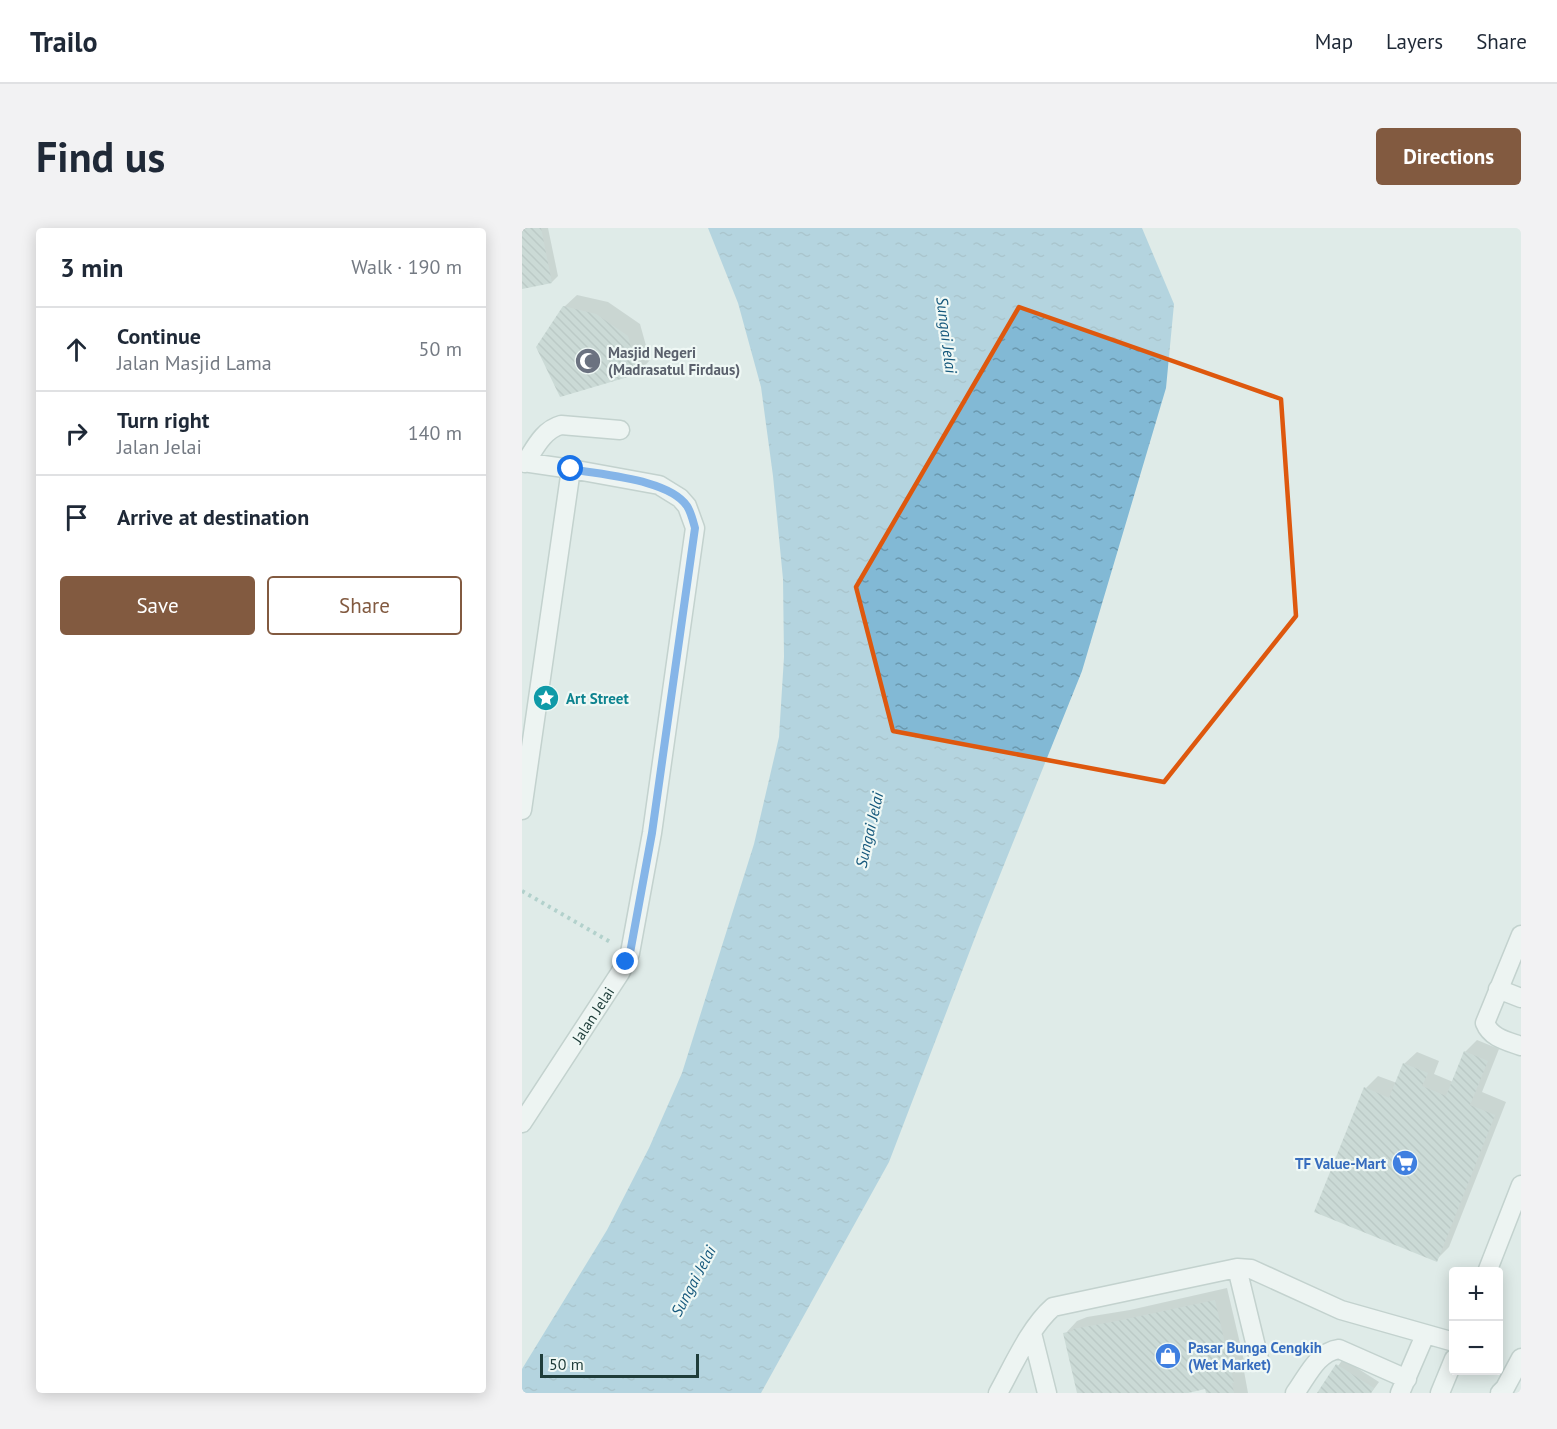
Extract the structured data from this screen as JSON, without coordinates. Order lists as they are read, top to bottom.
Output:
{
  "streets": {
    "street": ["Jalan Jelai"]
  },
  "water": ["Sungai Jelai"],
  "places": {
    "mosque": ["Masjid Negeri (Madrasatul Firdaus)"],
    "place": ["Art Street"],
    "supermarket": ["TF Value-Mart"],
    "shop": ["Pasar Bunga Cengkih (Wet Market)"]
  },
  "scale_bar": "50 m",
  "page": {
    "header": "Trailo",
    "nav": ["Map", "Layers", "Share"],
    "buttons": [
      "Directions",
      ["Save", "Share"]
    ],
    "title": "Find us",
    "heading": ["3 min", "Walk · 190 m"],
    "list": [
      ["Continue", "Jalan Masjid Lama", "50 m"],
      ["Turn right", "Jalan Jelai", "140 m"],
      "Arrive at destination"
    ],
    "map_buttons": ["+", "−"],
    "scale": "50 m"
  }
}
